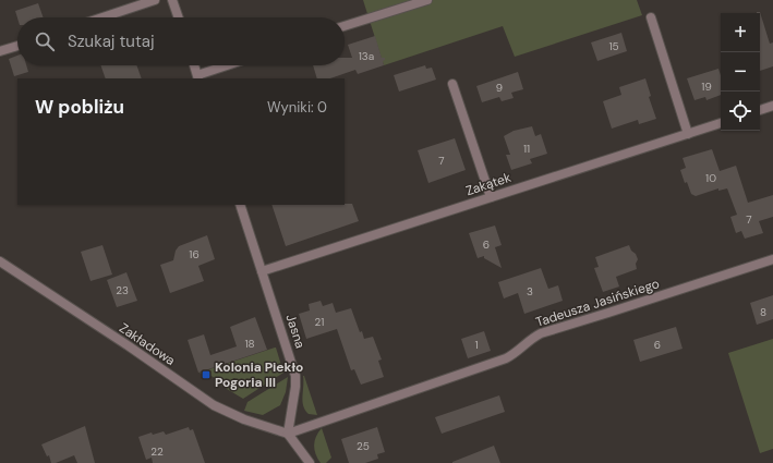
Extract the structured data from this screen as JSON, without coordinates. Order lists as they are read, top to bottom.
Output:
{
  "streets": {
    "street": [
      "Zakątek",
      "Tadeusza Jasińskiego",
      "Jasna",
      "Zakładowa"
    ]
  },
  "crossings": [
    ["Zakątek", "Jasna"],
    ["Tadeusza Jasińskiego", "Jasna"],
    ["Tadeusza Jasińskiego", "Zakładowa"],
    ["Jasna", "Zakładowa"]
  ],
  "places": {
    "transit": ["Kolonia Piekło Pogoria III"]
  },
  "house_numbers": [
    "15",
    "13a",
    "19",
    "9",
    "11",
    "7",
    "10",
    "7",
    "6",
    "16",
    "23",
    "3",
    "8",
    "21",
    "18",
    "1",
    "6",
    "25",
    "22"
  ],
  "page": {
    "map_buttons": ["+", "−"],
    "search": "Szukaj tutaj",
    "heading": ["W pobliżu", "Wyniki: 0"]
  }
}
